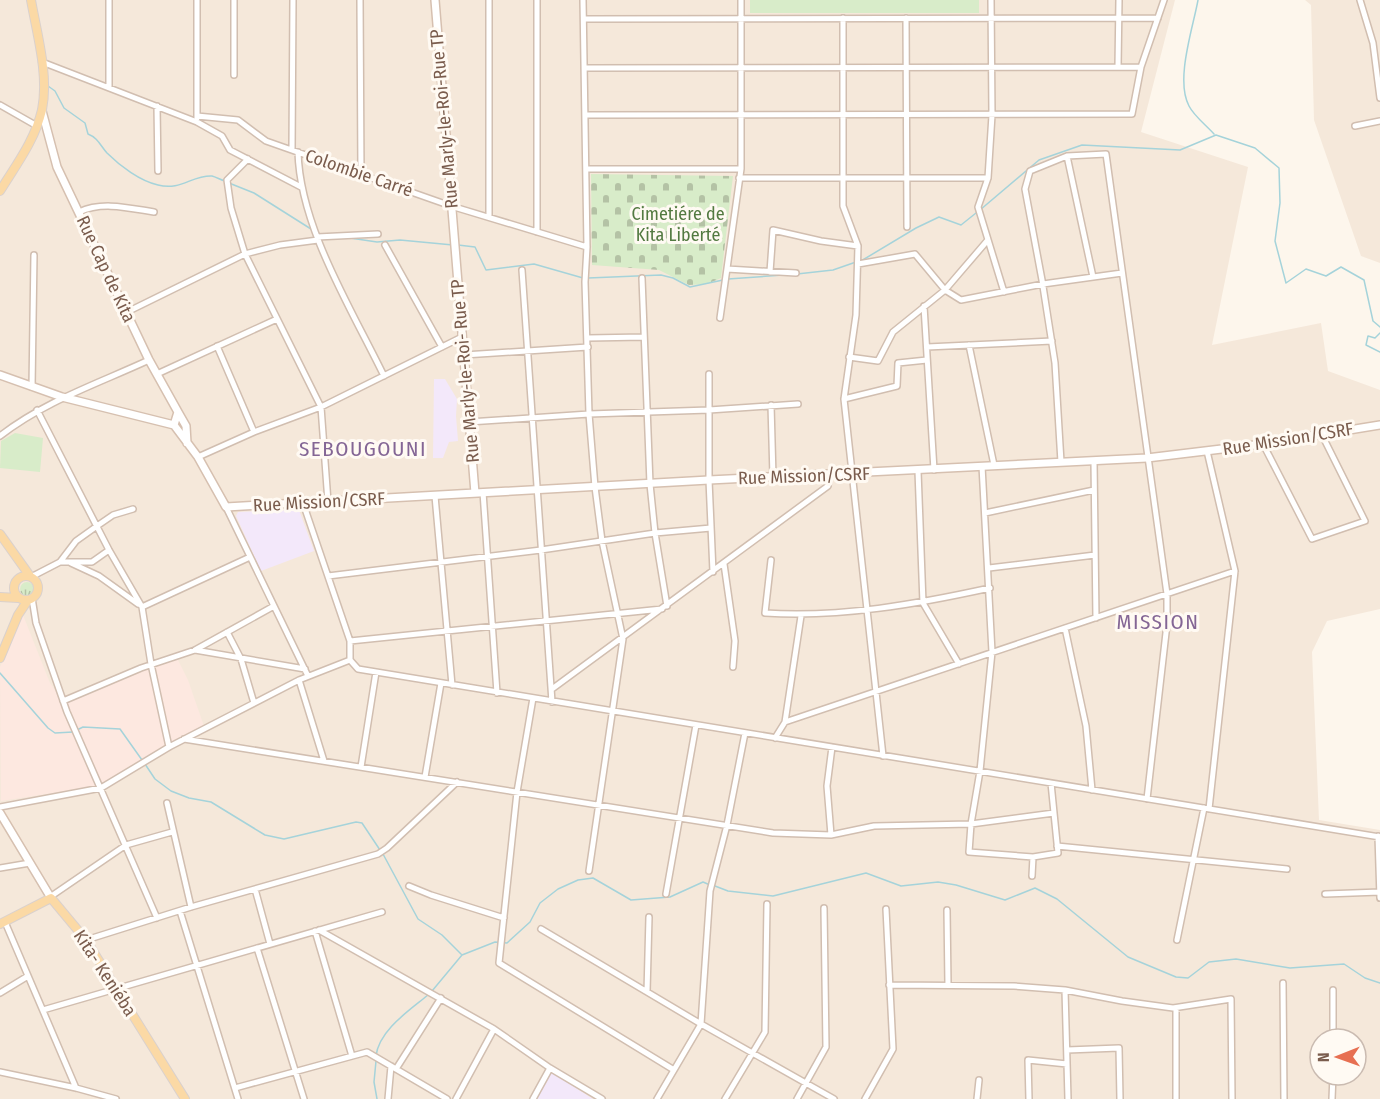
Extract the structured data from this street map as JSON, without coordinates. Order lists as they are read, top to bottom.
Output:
{
  "streets": {
    "main road": [
      "Rue Marly-le-Roi-Rue TP",
      "Rue Cap de Kita",
      "Rue Marly-le-Roi- Rue TP",
      "Rue Mission/CSRF",
      "Kita- Keniéba"
    ],
    "street": ["Colombie Carré"]
  },
  "crossings": [
    ["Rue Marly-le-Roi-Rue TP", "Colombie Carré"],
    ["Rue Marly-le-Roi-Rue TP", "Rue Marly-le-Roi- Rue TP"],
    ["Rue Marly-le-Roi- Rue TP", "Rue Mission/CSRF"]
  ],
  "districts": ["SEBOUGOUNI", "MISSION"],
  "parks": ["Cimetiére de Kita Liberté"],
  "north": "left"
}
